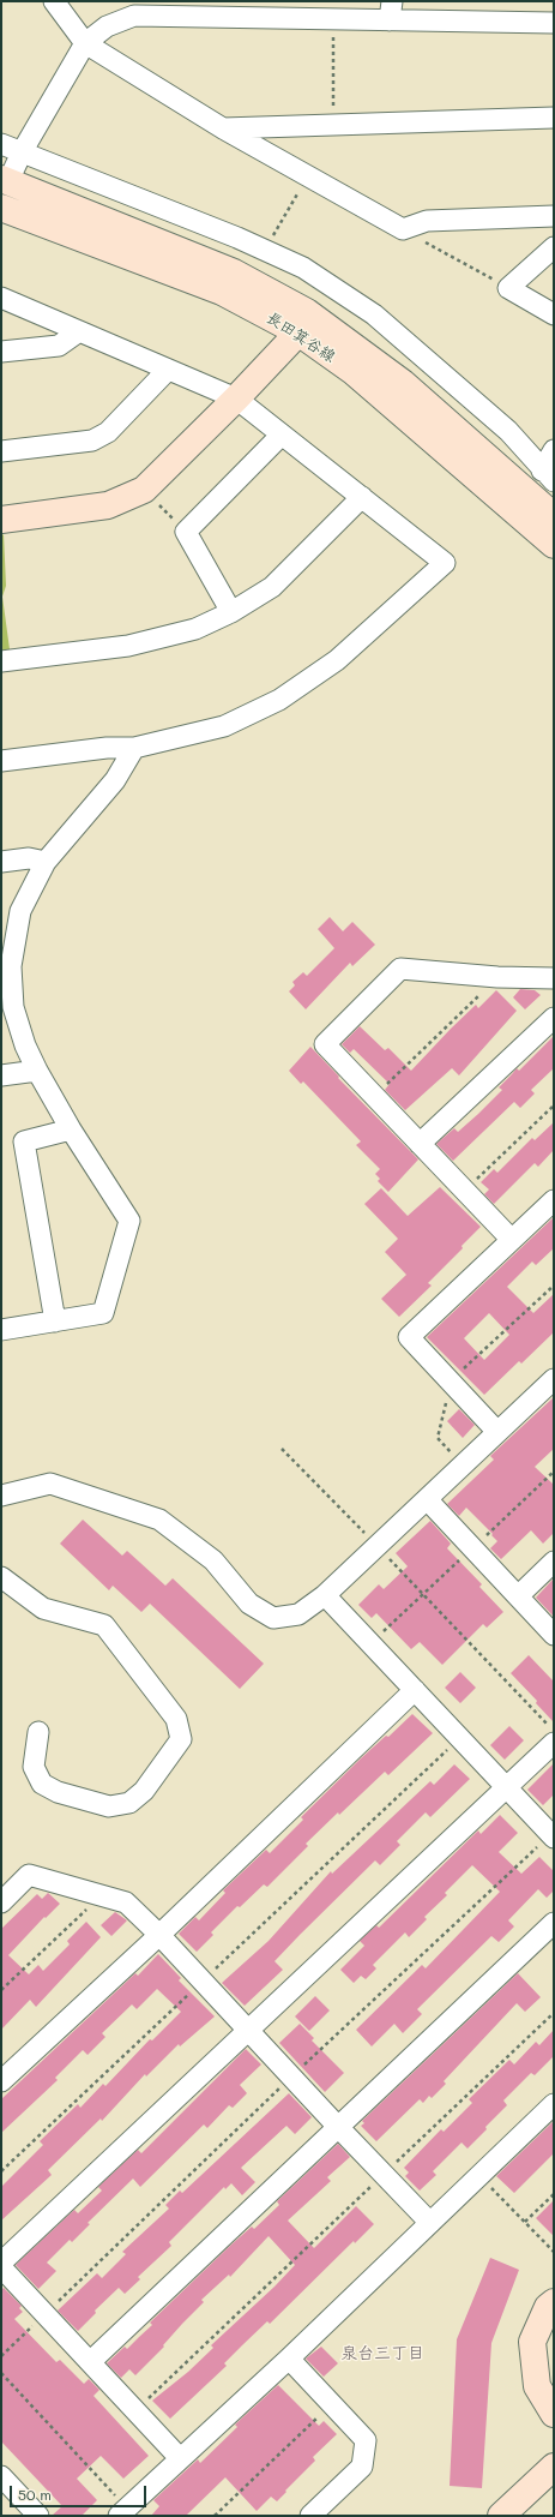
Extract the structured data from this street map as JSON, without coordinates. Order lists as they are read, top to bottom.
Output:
{
  "streets": {
    "street": ["長田箕谷線"]
  },
  "districts": ["泉台三丁目"],
  "scale_bar": "50 m"
}
